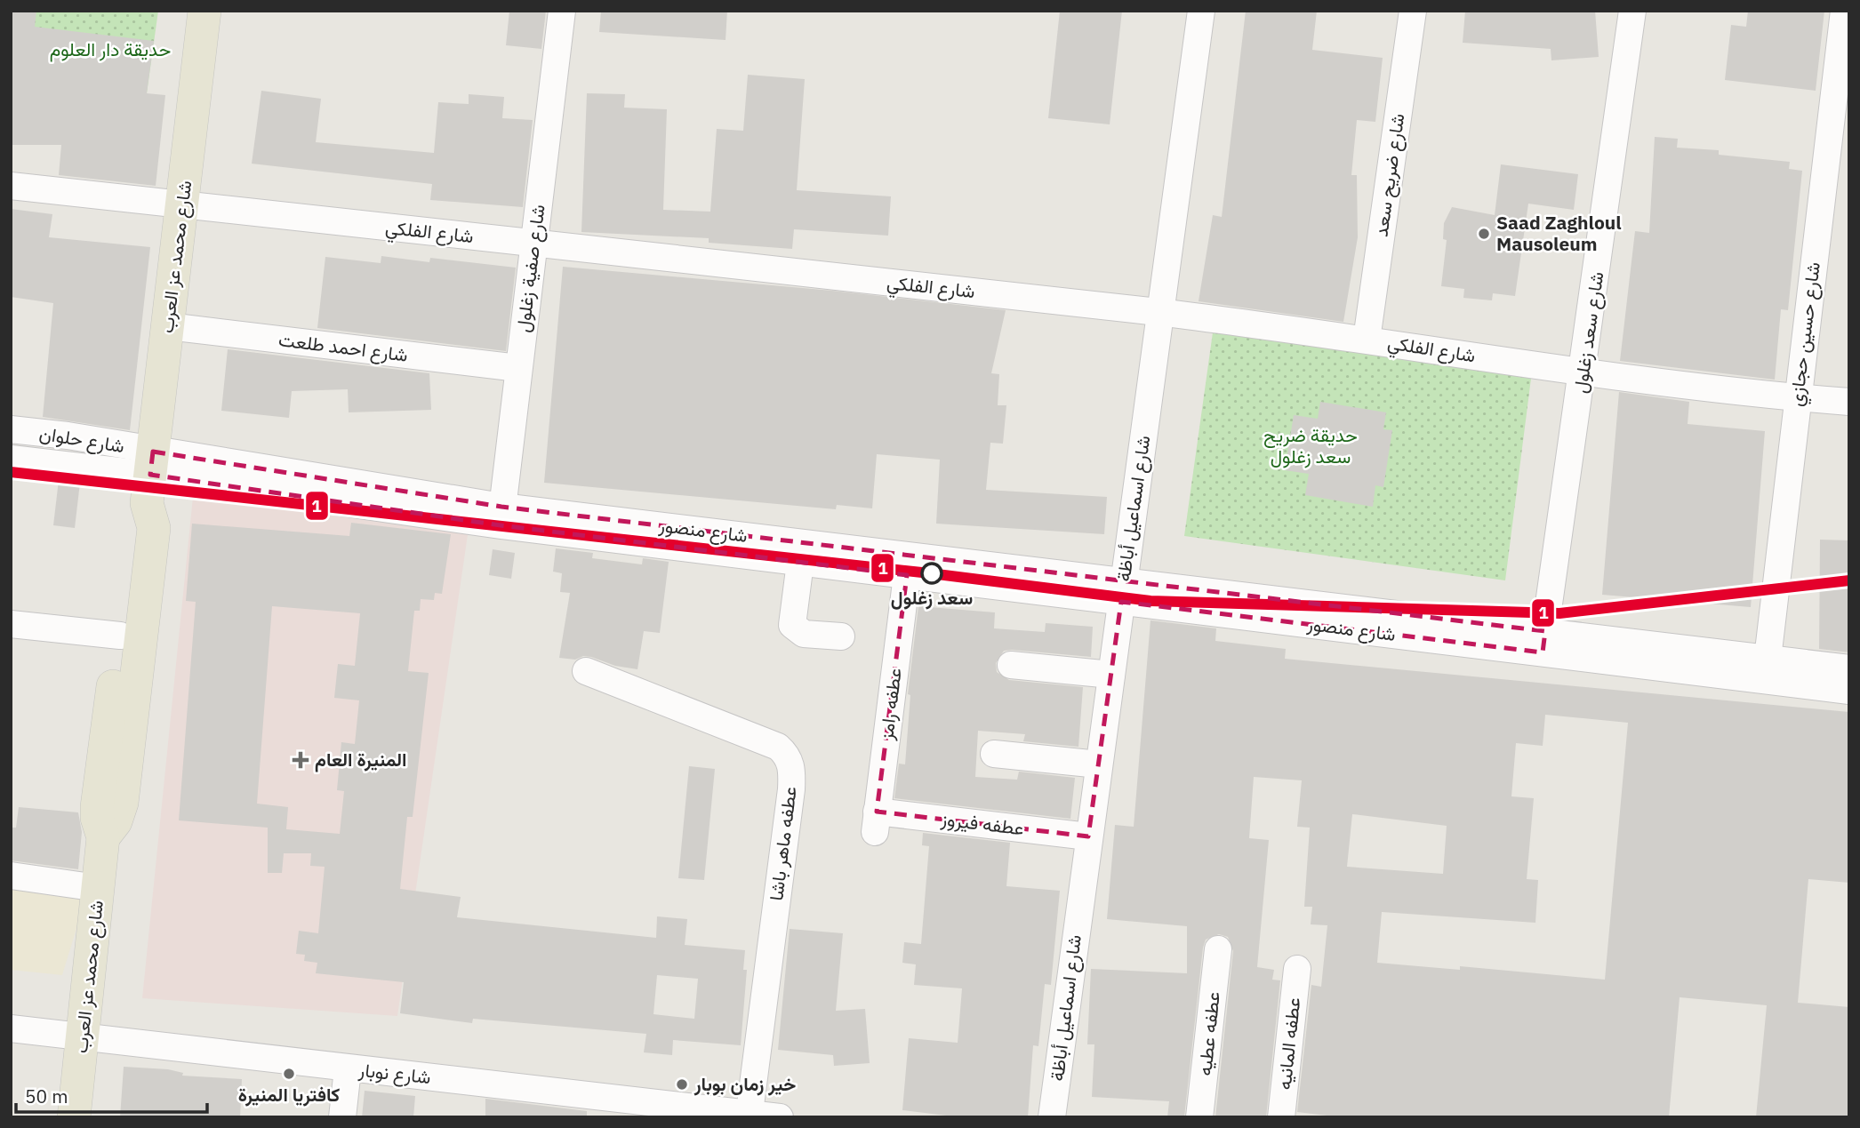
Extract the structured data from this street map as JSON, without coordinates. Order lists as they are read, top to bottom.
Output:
{
  "streets": {
    "main road": ["شارع محمد عز العرب"],
    "street": [
      "شارع ضريح سعد",
      "شارع الفلكي",
      "شارع صفية زغلول",
      "شارع سعد زغلول",
      "شارع حسين حجازي",
      "شارع احمد طلعت",
      "شارع حلوان",
      "شارع اسماعيل أباظة",
      "شارع منصور",
      "عطفه رامز",
      "عطفه فيروز",
      "عطفه ماهر باشا",
      "عطفه عطيه",
      "عطفه المانيه",
      "شارع نوبار"
    ]
  },
  "crossings": [
    ["شارع ضريح سعد", "شارع الفلكي"],
    ["شارع الفلكي", "شارع محمد عز العرب"],
    ["شارع الفلكي", "شارع صفية زغلول"],
    ["شارع الفلكي", "شارع سعد زغلول"],
    ["شارع الفلكي", "شارع حسين حجازي"],
    ["شارع الفلكي", "شارع اسماعيل أباظة"],
    ["شارع محمد عز العرب", "شارع احمد طلعت"],
    ["شارع محمد عز العرب", "شارع حلوان"],
    ["شارع محمد عز العرب", "شارع منصور"],
    ["شارع محمد عز العرب", "شارع نوبار"],
    ["شارع صفية زغلول", "شارع احمد طلعت"],
    ["شارع صفية زغلول", "شارع منصور"],
    ["شارع سعد زغلول", "شارع منصور"],
    ["شارع حسين حجازي", "شارع منصور"],
    ["شارع حلوان", "شارع منصور"],
    ["شارع اسماعيل أباظة", "شارع منصور"],
    ["شارع اسماعيل أباظة", "عطفه فيروز"],
    ["شارع منصور", "عطفه رامز"],
    ["عطفه رامز", "عطفه فيروز"],
    ["عطفه ماهر باشا", "شارع نوبار"]
  ],
  "parks": ["حديقة دار العلوم", "حديقة ضريح سعد زغلول"],
  "places": {
    "other": [
      "Saad Zaghloul Mausoleum",
      "سعد زغلول",
      "كافتريا المنيرة",
      "خير زمان بوبار"
    ],
    "health": ["المنيرة العام"]
  },
  "lines": ["transit line 1"],
  "scale_bar": "50 m"
}
